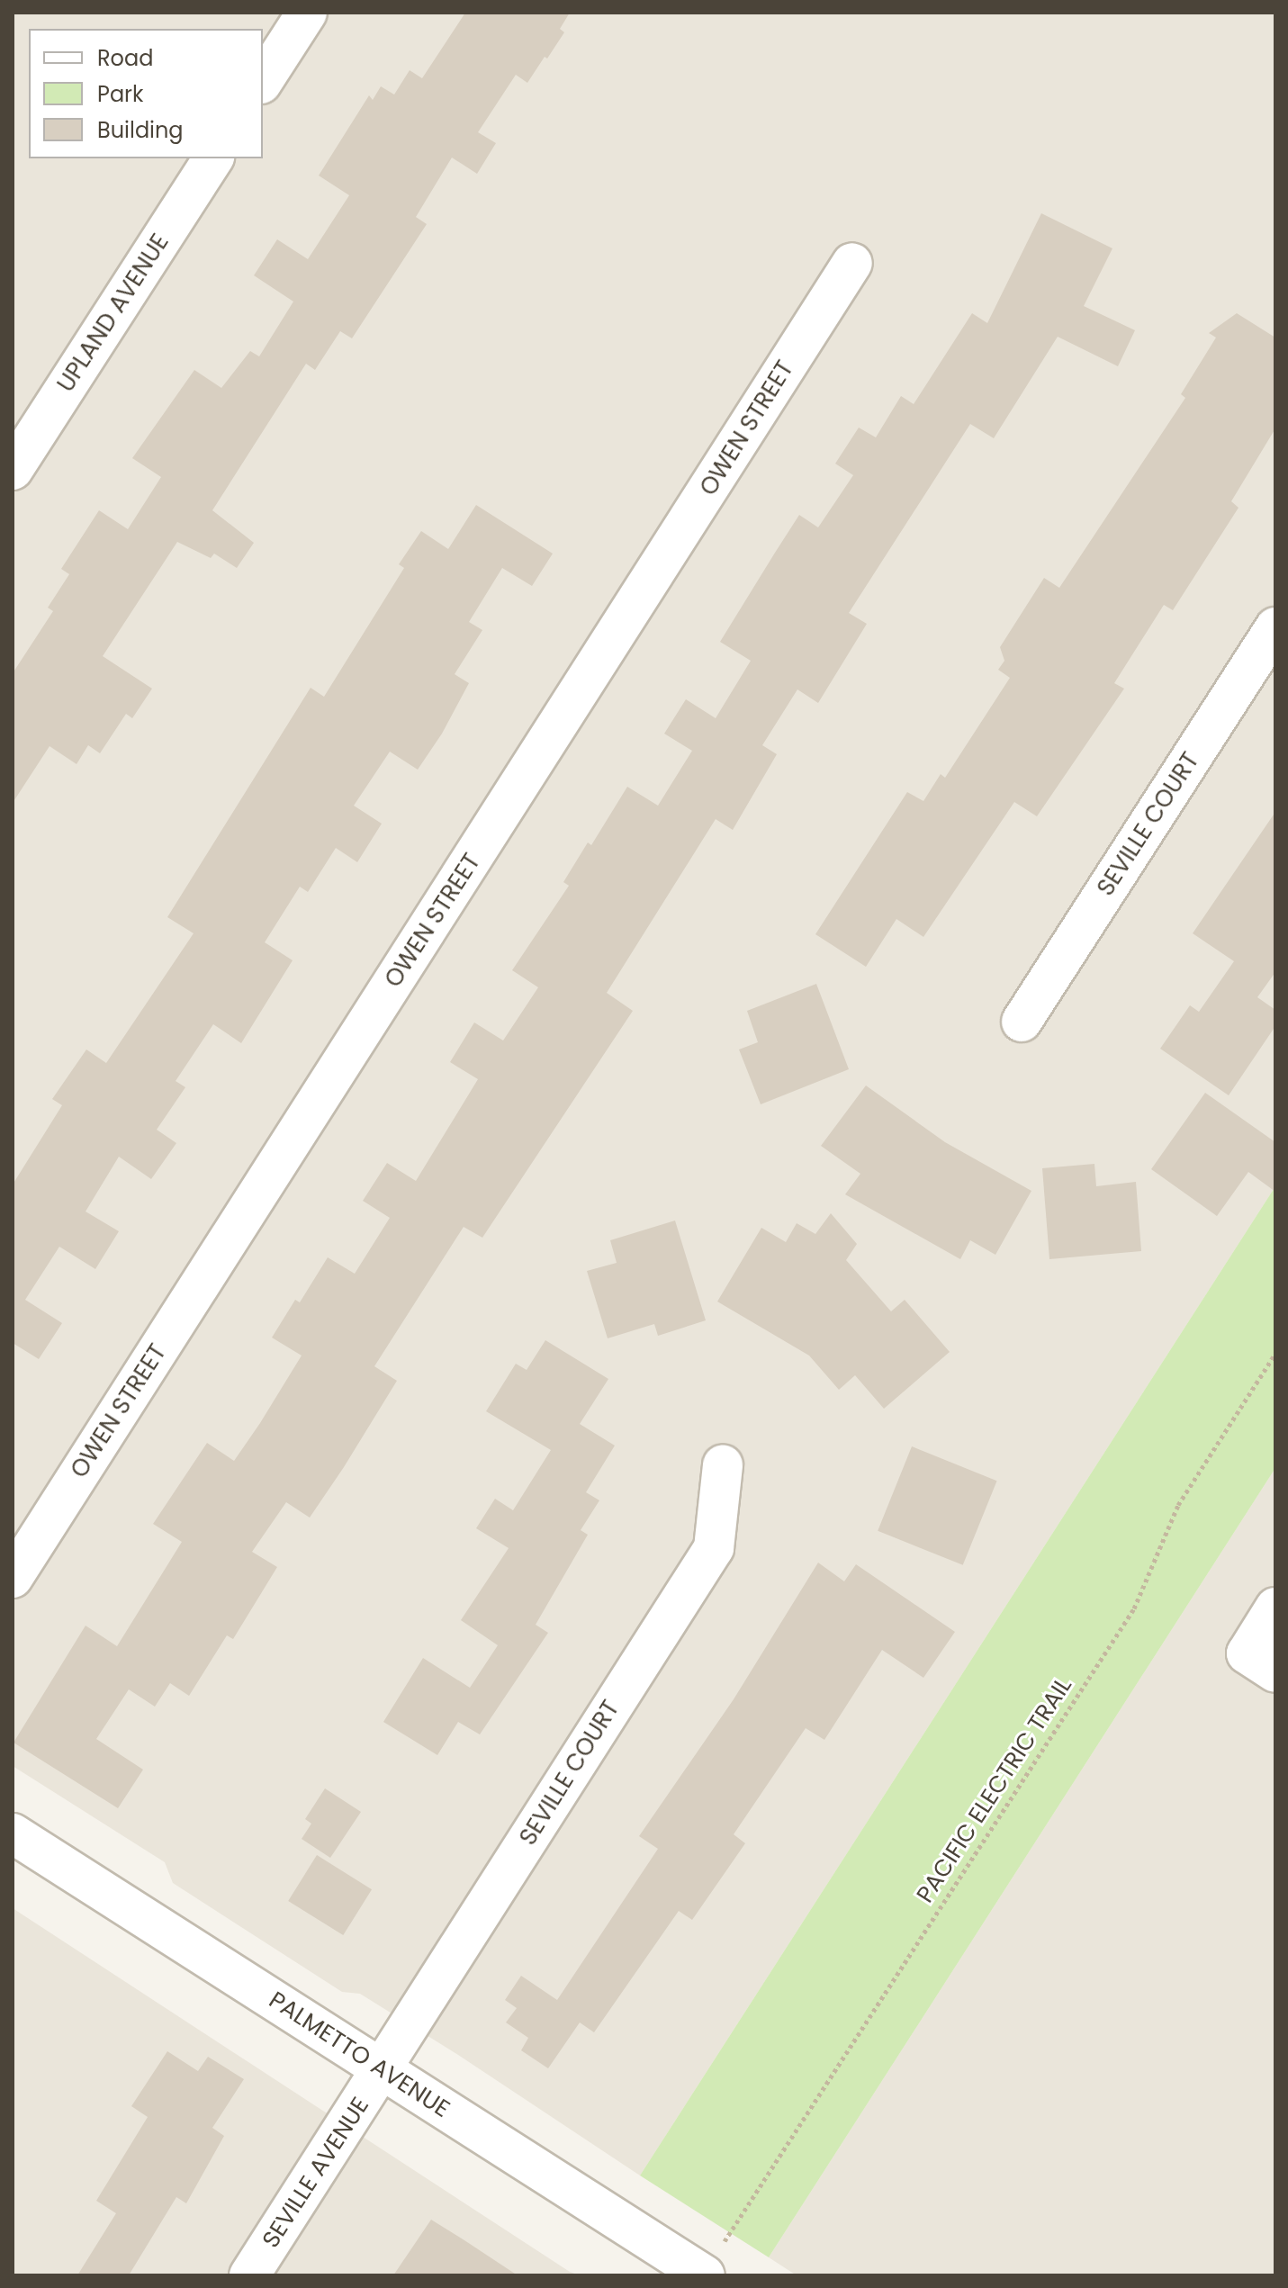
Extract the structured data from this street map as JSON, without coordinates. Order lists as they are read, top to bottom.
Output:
{
  "streets": {
    "street": [
      "UPLAND AVENUE",
      "OWEN STREET",
      "SEVILLE COURT",
      "PALMETTO AVENUE",
      "SEVILLE AVENUE"
    ],
    "path": ["PACIFIC ELECTRIC TRAIL"]
  },
  "crossings": [
    ["SEVILLE COURT", "PALMETTO AVENUE"],
    ["SEVILLE COURT", "SEVILLE AVENUE"],
    ["PALMETTO AVENUE", "SEVILLE AVENUE"]
  ],
  "legend": ["Road", "Park", "Building"]
}
